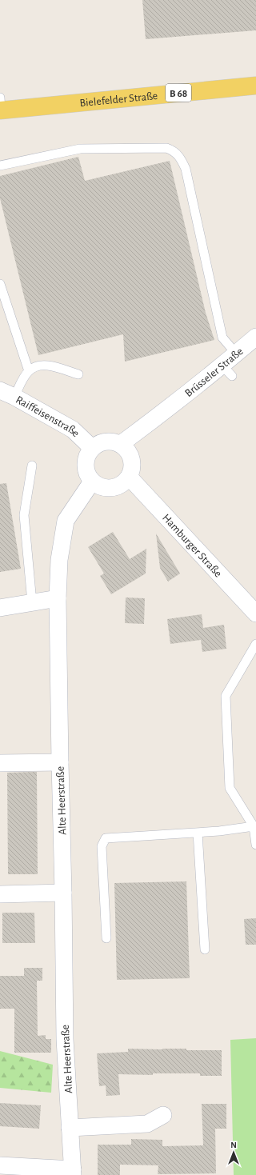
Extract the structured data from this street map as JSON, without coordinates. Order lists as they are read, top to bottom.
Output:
{
  "streets": {
    "main road": ["B 68", "Bielefelder Straße"],
    "street": [
      "Brüsseler Straße",
      "Raiffeisenstraße",
      "Hamburger Straße",
      "Alte Heerstraße"
    ]
  },
  "crossings": [
    ["Brüsseler Straße", "Raiffeisenstraße"],
    ["Brüsseler Straße", "Hamburger Straße"],
    ["Brüsseler Straße", "Alte Heerstraße"],
    ["Raiffeisenstraße", "Hamburger Straße"],
    ["Raiffeisenstraße", "Alte Heerstraße"],
    ["Hamburger Straße", "Alte Heerstraße"]
  ],
  "north": "top"
}
